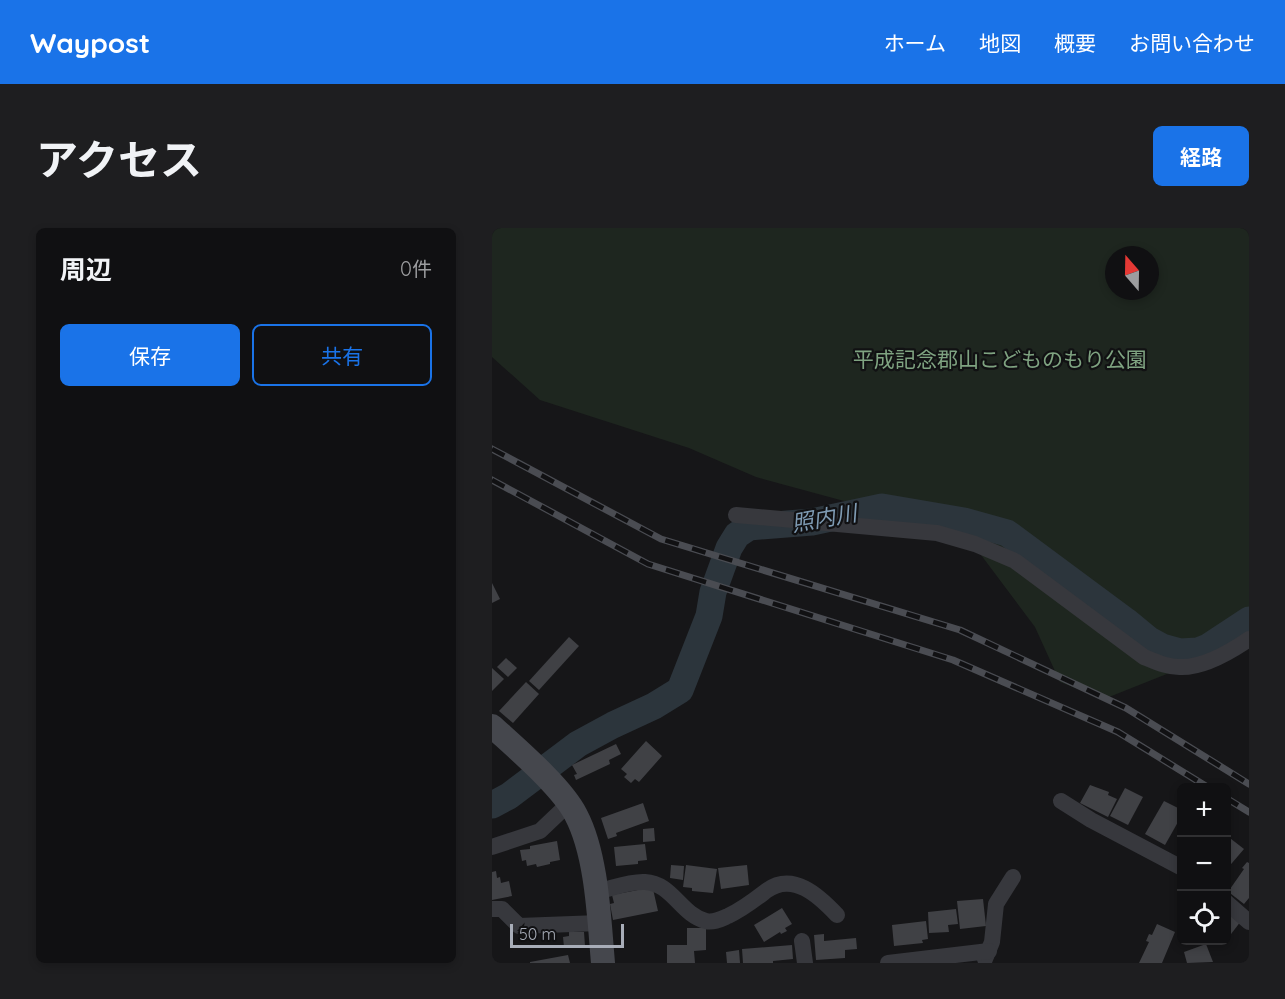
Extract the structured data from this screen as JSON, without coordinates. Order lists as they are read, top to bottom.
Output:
{
  "water": ["照内川"],
  "parks": ["平成記念郡山こどものもり公園"],
  "scale_bar": "50 m",
  "north": "top",
  "page": {
    "header": "Waypost",
    "nav": [
      "ホーム",
      "地図",
      "概要",
      "お問い合わせ"
    ],
    "title": "アクセス",
    "buttons": [
      "経路",
      ["保存", "共有"]
    ],
    "heading": ["周辺", "0件"],
    "map_buttons": ["+", "−"],
    "scale": "50 m"
  }
}
